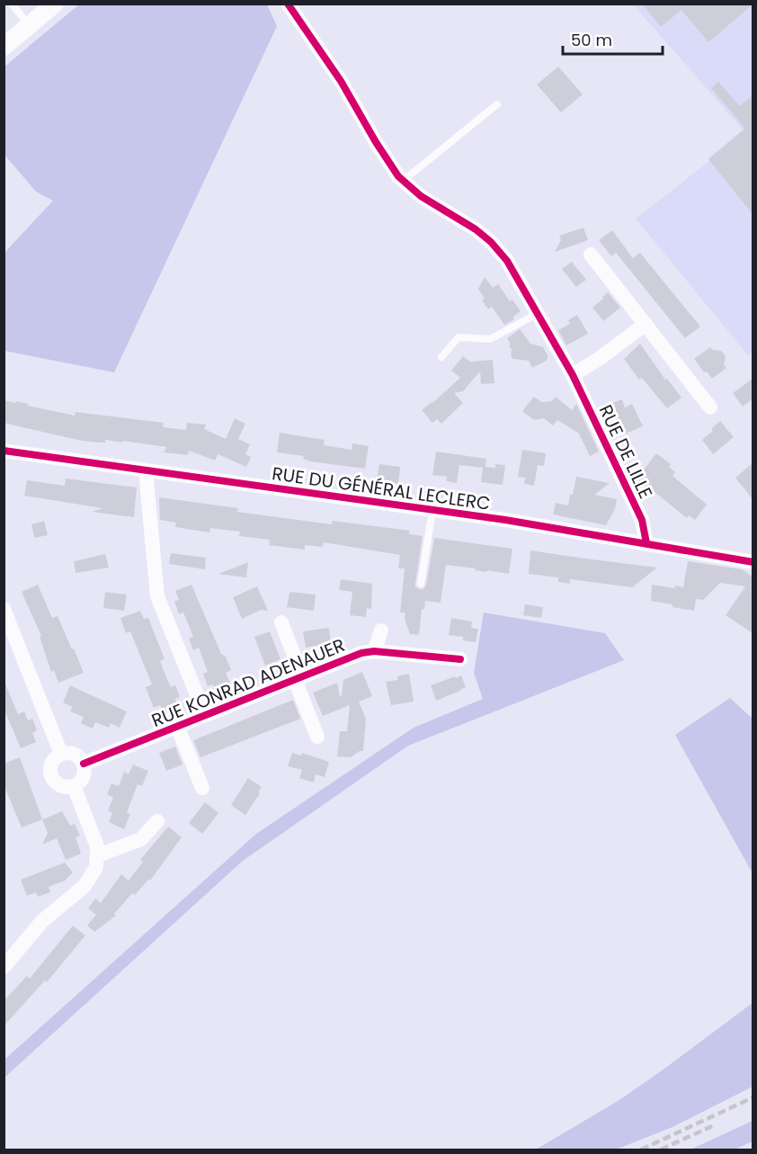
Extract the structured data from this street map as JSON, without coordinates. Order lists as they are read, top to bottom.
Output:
{
  "streets": {
    "street": ["RUE DE LILLE", "RUE DU GÉNÉRAL LECLERC", "RUE KONRAD ADENAUER"]
  },
  "crossings": [
    ["RUE DE LILLE", "RUE DU GÉNÉRAL LECLERC"]
  ],
  "scale_bar": "50 m"
}
